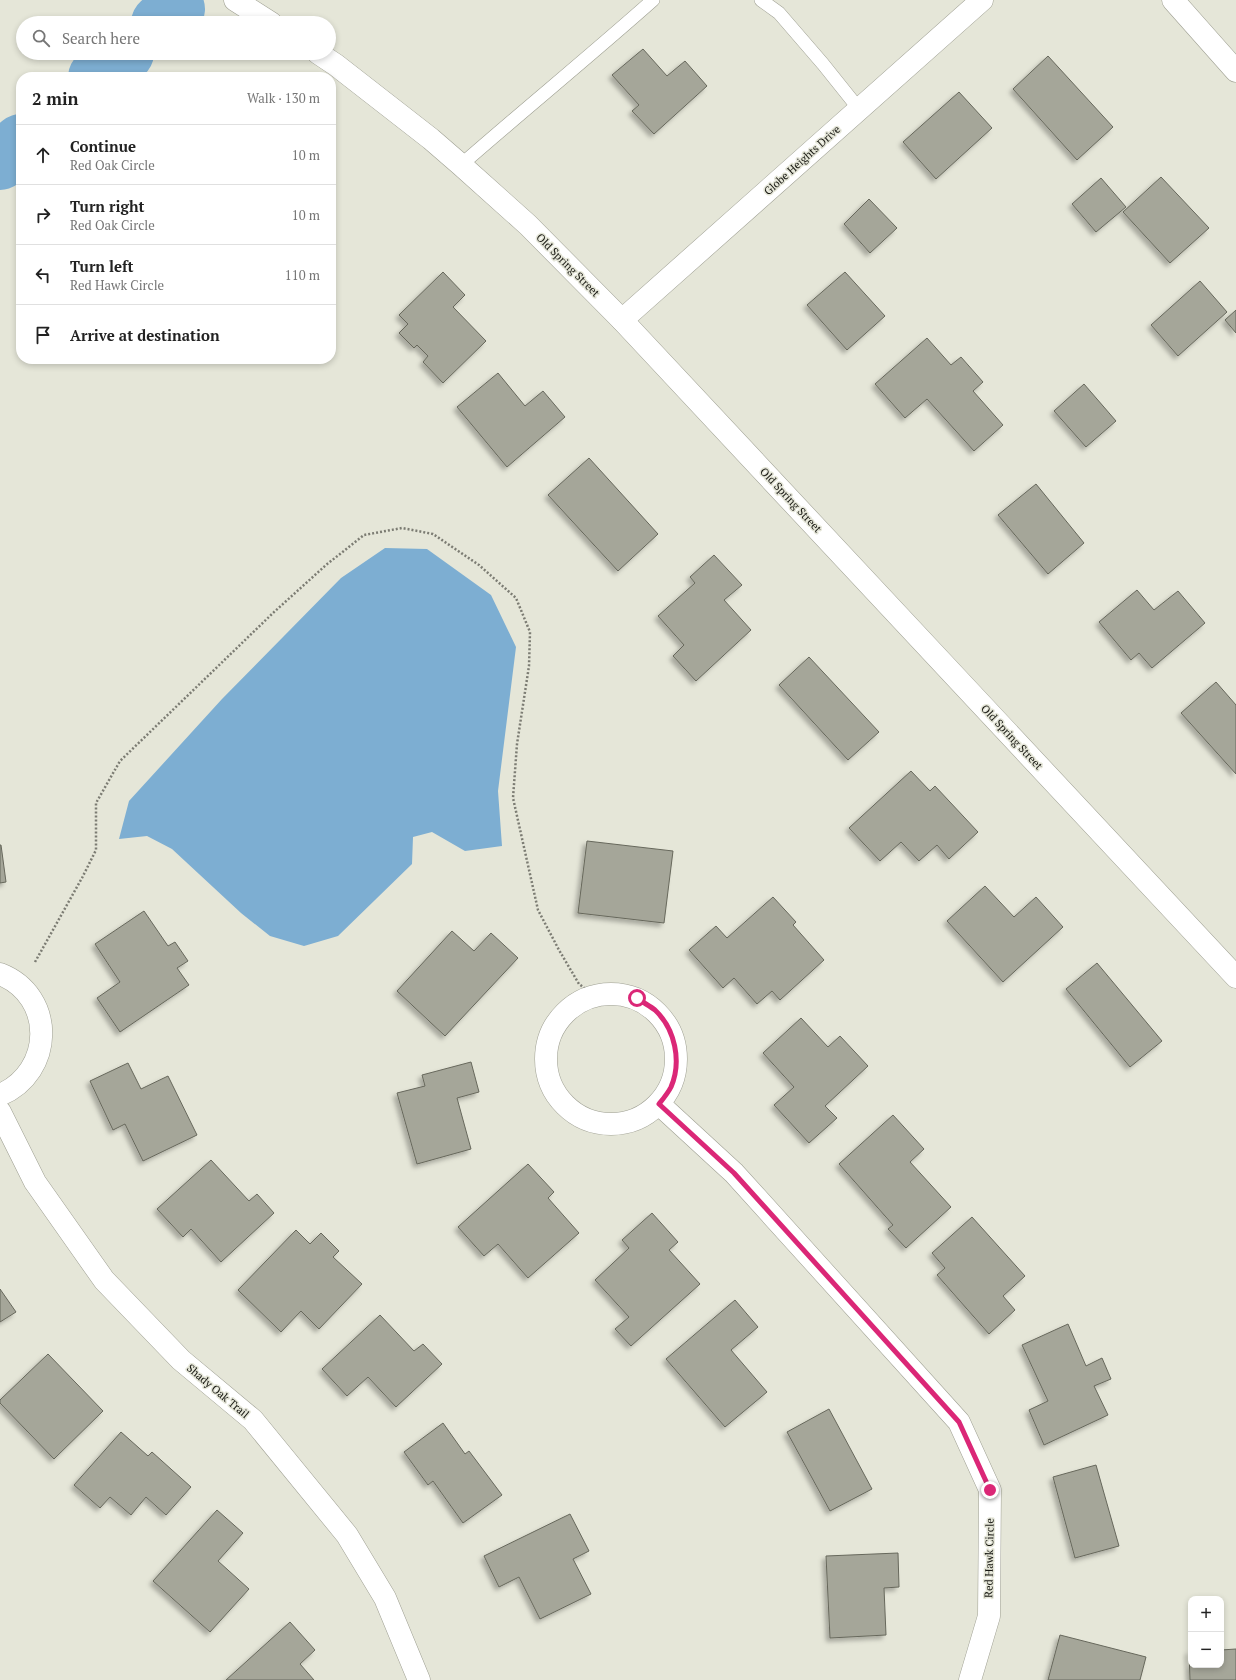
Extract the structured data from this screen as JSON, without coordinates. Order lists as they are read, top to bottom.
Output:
{
  "streets": {
    "street": [
      "Globe Heights Drive",
      "Old Spring Street",
      "Shady Oak Trail",
      "Red Hawk Circle"
    ]
  },
  "crossings": [
    ["Globe Heights Drive", "Old Spring Street"]
  ],
  "page": {
    "search": "Search here",
    "heading": ["2 min", "Walk · 130 m"],
    "list": [
      ["Continue", "Red Oak Circle", "10 m"],
      ["Turn right", "Red Oak Circle", "10 m"],
      ["Turn left", "Red Hawk Circle", "110 m"],
      "Arrive at destination"
    ],
    "map_buttons": ["+", "−"]
  }
}
